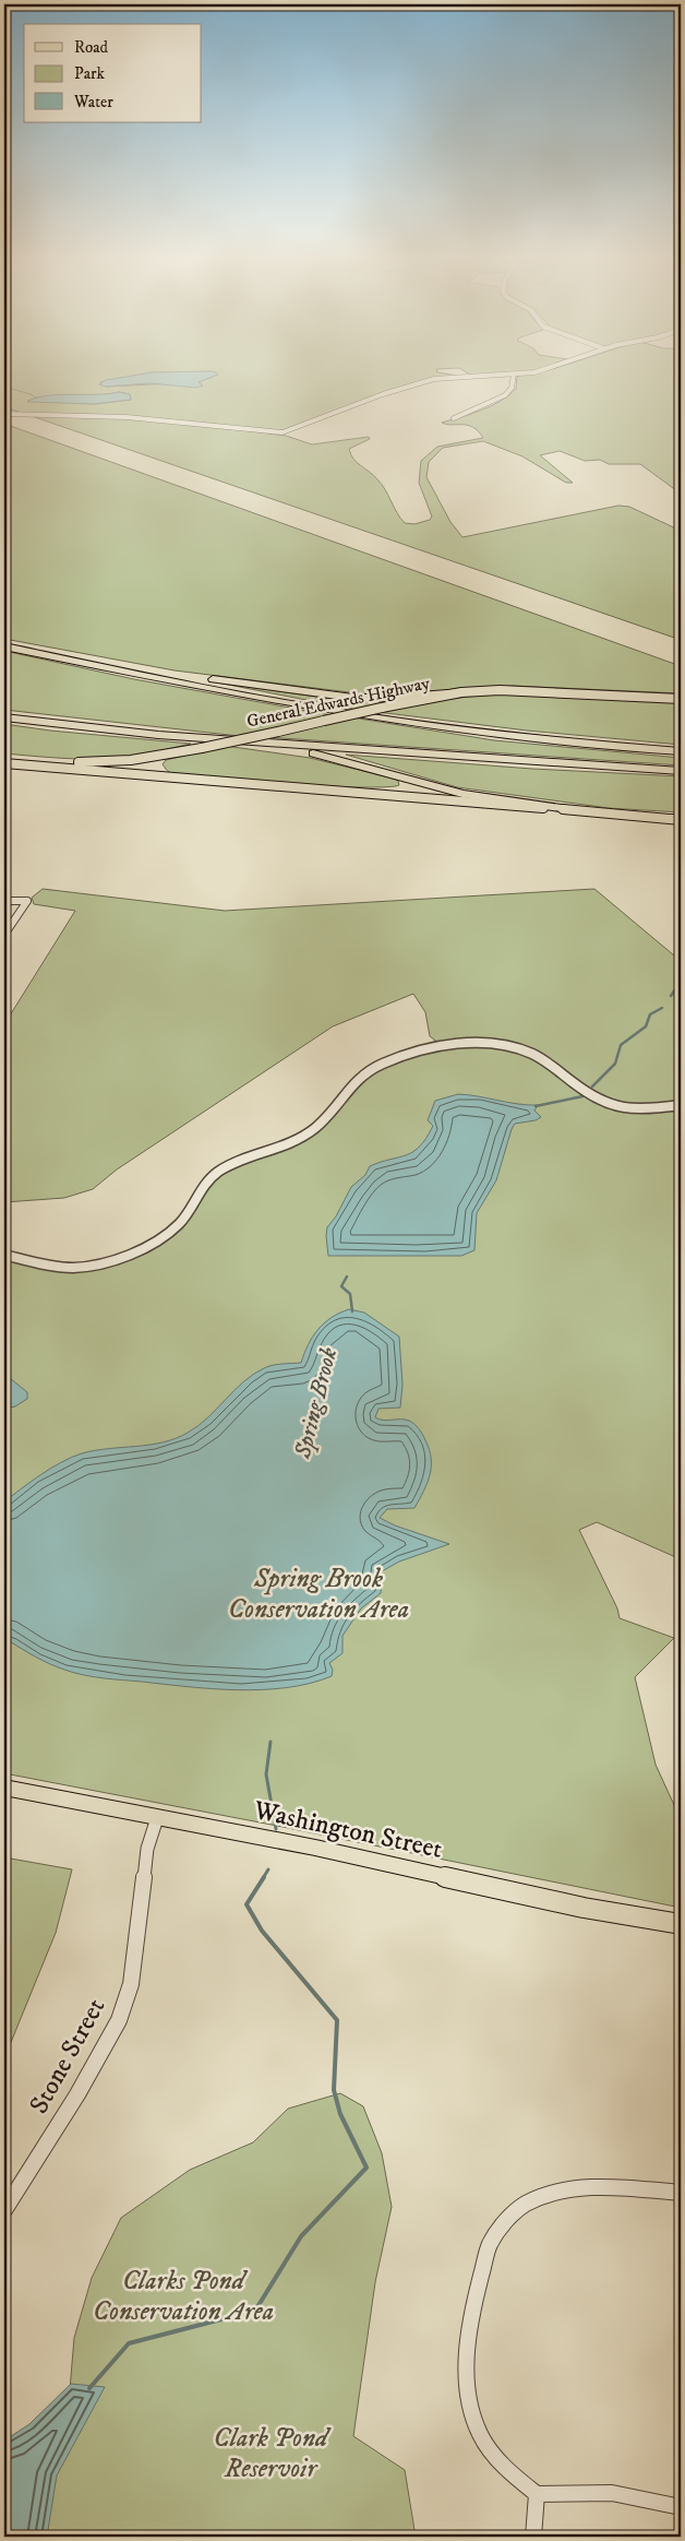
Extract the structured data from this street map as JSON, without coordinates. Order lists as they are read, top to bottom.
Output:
{
  "streets": {
    "main road": ["General Edwards Highway", "Washington Street"],
    "street": ["Stone Street"]
  },
  "crossings": [
    ["Washington Street", "Stone Street"]
  ],
  "water": ["Spring Brook"],
  "parks": ["Spring Brook Conservation Area", "Clarks Pond Conservation Area", "Clark Pond Reservoir"],
  "legend": ["Road", "Park", "Water"]
}
